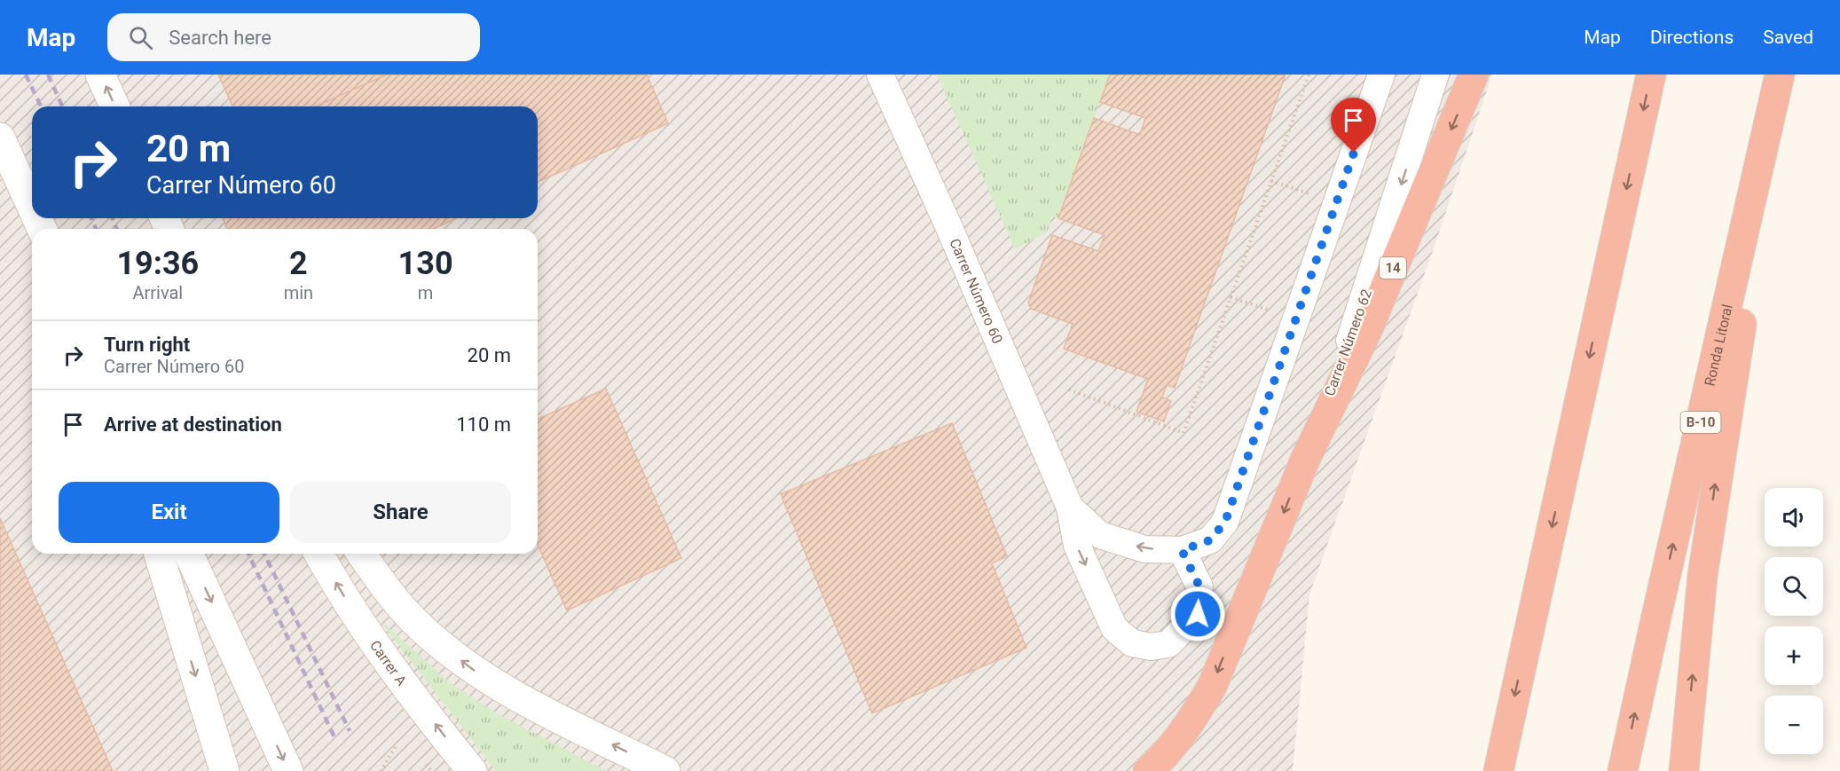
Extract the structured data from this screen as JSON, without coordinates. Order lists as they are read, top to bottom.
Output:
{
  "streets": {
    "highway": ["14", "Ronda Litoral", "B-10"],
    "main road": ["Carrer A"],
    "street": ["Carrer Número 60", "Carrer Número 62"]
  },
  "crossings": [
    ["14", "Carrer Número 62"]
  ],
  "one_way": ["Carrer Número 62"],
  "page": {
    "header": "Map",
    "search": "Search here",
    "nav": ["Map", "Directions", "Saved"],
    "turn": ["20 m", "Carrer Número 60"],
    "eta": [
      "19:36",
      "Arrival",
      "2",
      "min",
      "130",
      "m"
    ],
    "list": [
      {
        "name": "Turn right",
        "note": "Carrer Número 60",
        "value": "20 m"
      },
      {
        "name": "Arrive at destination",
        "value": "110 m"
      }
    ],
    "buttons": ["Exit", "Share"],
    "map_buttons": ["+", "−"]
  }
}
